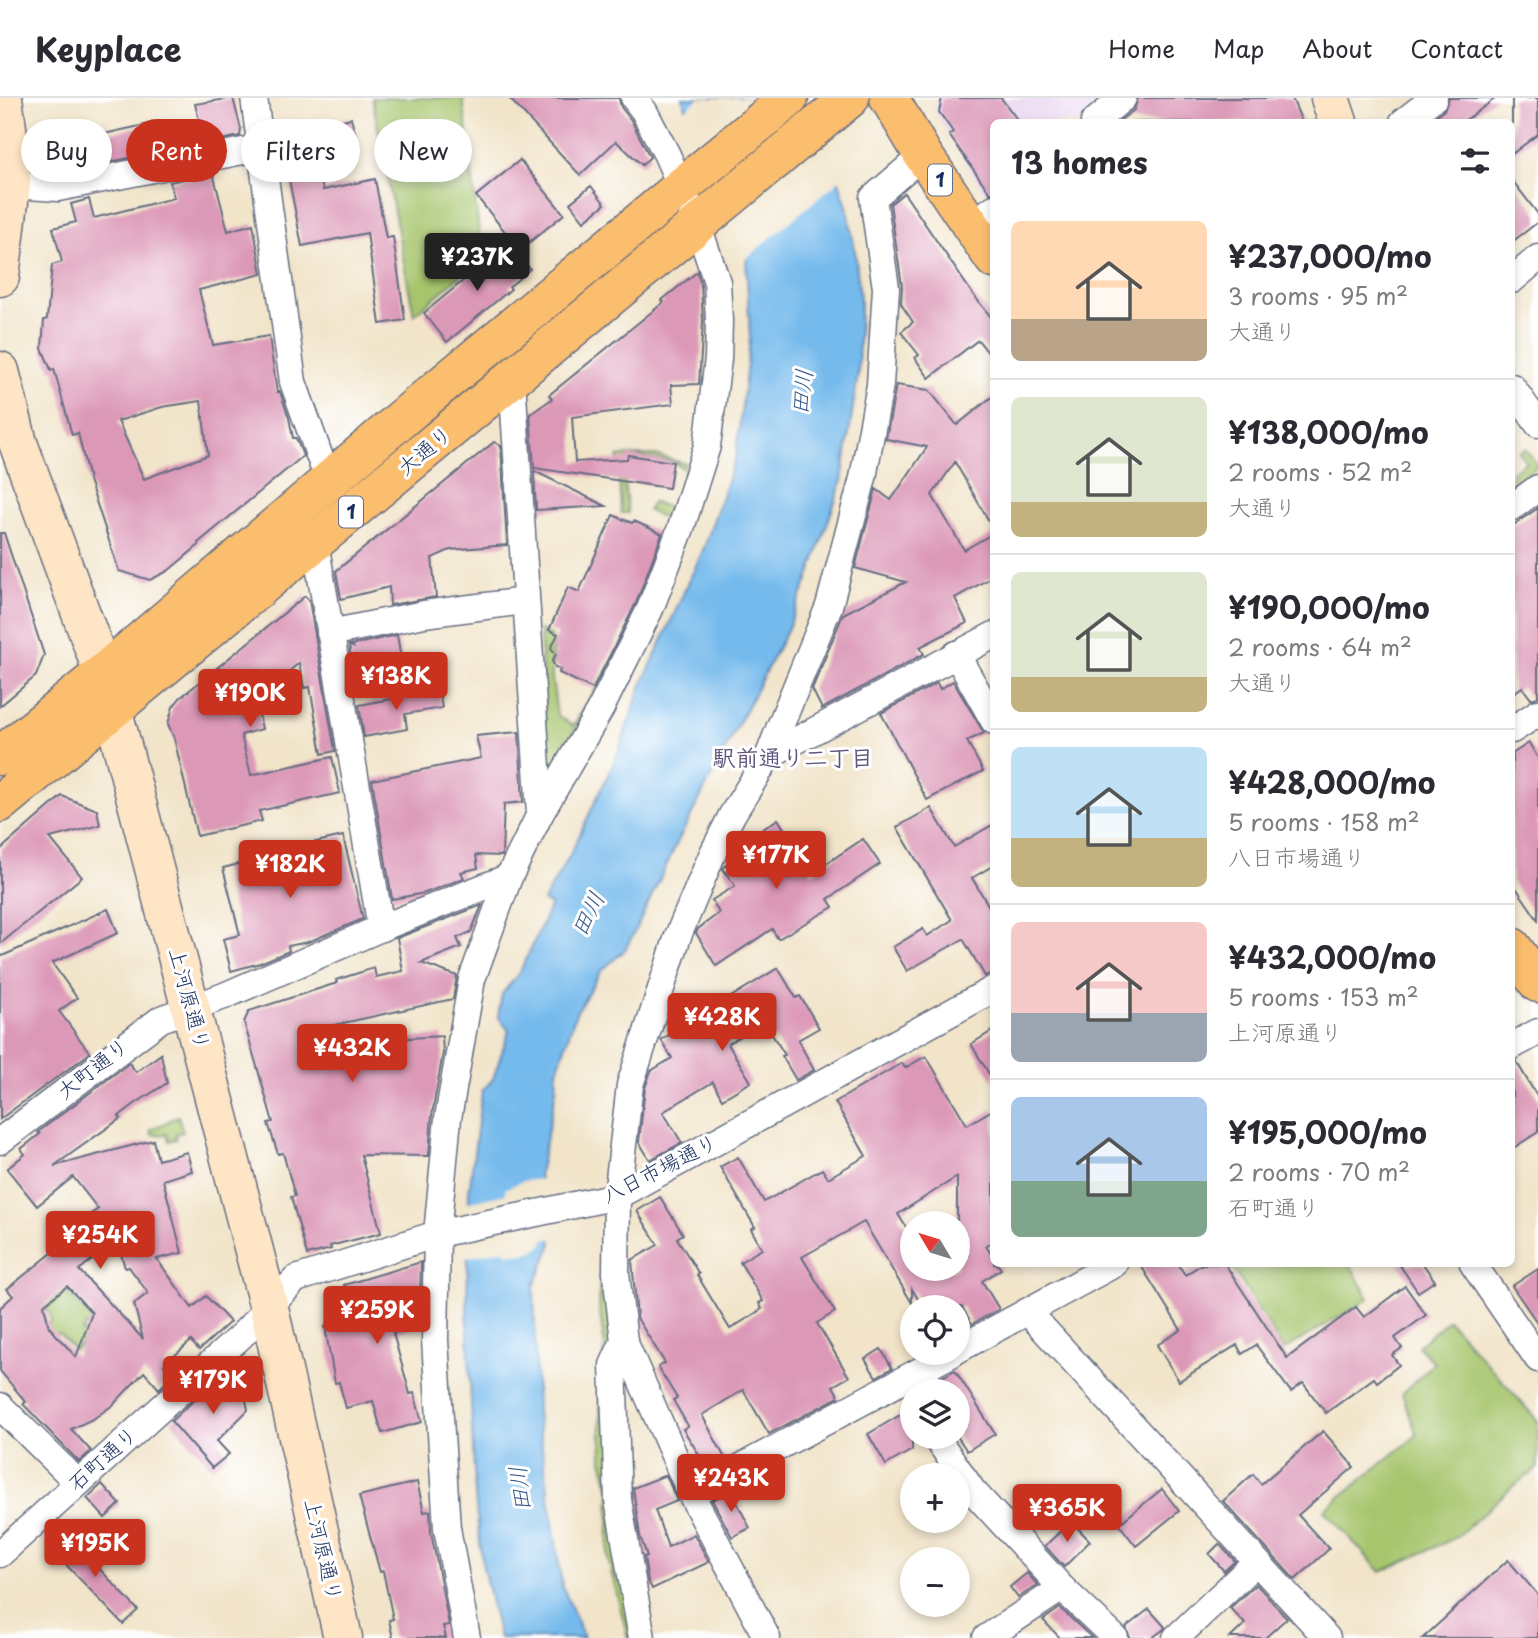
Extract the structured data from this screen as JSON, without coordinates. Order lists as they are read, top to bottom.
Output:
{
  "streets": {
    "main road": ["1", "大通り"],
    "street": [
      "上河原通り",
      "大町通り",
      "八日市場通り",
      "石町通り"
    ]
  },
  "crossings": [
    ["大通り", "上河原通り"],
    ["上河原通り", "大町通り"],
    ["上河原通り", "八日市場通り"],
    ["上河原通り", "石町通り"],
    ["八日市場通り", "石町通り"]
  ],
  "districts": ["駅前通り二丁目"],
  "water": ["田川"],
  "north": "top left",
  "page": {
    "header": "Keyplace",
    "nav": [
      "Home",
      "Map",
      "About",
      "Contact"
    ],
    "chip": [
      "Buy",
      "Rent",
      "Filters",
      "New"
    ],
    "heading": "13 homes",
    "list": [
      {
        "name": "¥237,000/mo",
        "note": "3 rooms · 95 m² · 大通り"
      },
      {
        "name": "¥138,000/mo",
        "note": "2 rooms · 52 m² · 大通り"
      },
      {
        "name": "¥190,000/mo",
        "note": "2 rooms · 64 m² · 大通り"
      },
      {
        "name": "¥428,000/mo",
        "note": "5 rooms · 158 m² · 八日市場通り"
      },
      {
        "name": "¥432,000/mo",
        "note": "5 rooms · 153 m² · 上河原通り"
      },
      {
        "name": "¥195,000/mo",
        "note": "2 rooms · 70 m² · 石町通り"
      }
    ],
    "price": [
      "¥237K",
      "¥138K",
      "¥190K",
      "¥177K",
      "¥182K",
      "¥428K",
      "¥432K",
      "¥254K",
      "¥259K",
      "¥179K",
      "¥243K",
      "¥365K",
      "¥195K"
    ],
    "map_buttons": ["+", "−"]
  }
}
